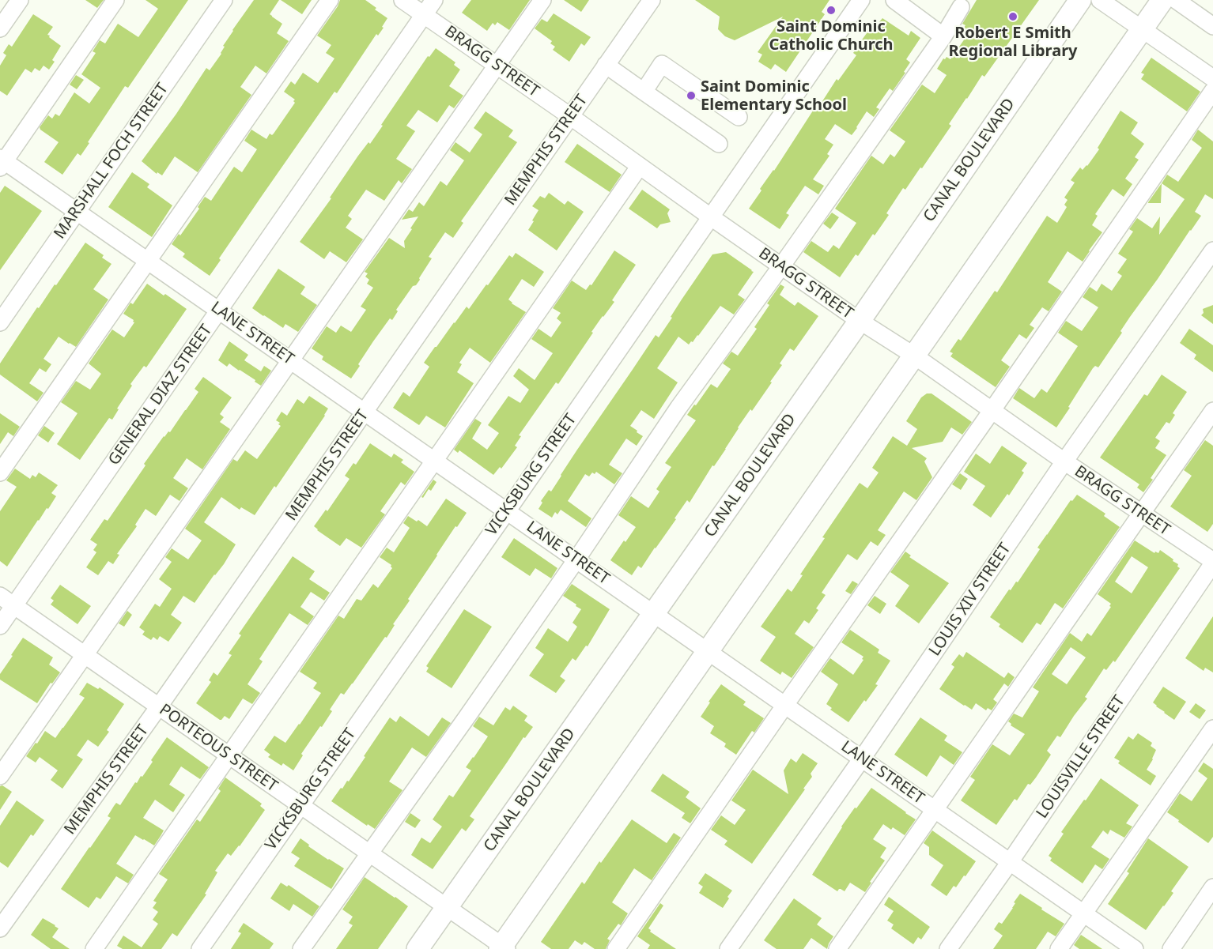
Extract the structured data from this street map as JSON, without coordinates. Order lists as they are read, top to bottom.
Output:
{
  "streets": {
    "main road": ["CANAL BOULEVARD"],
    "street": [
      "BRAGG STREET",
      "MEMPHIS STREET",
      "MARSHALL FOCH STREET",
      "LANE STREET",
      "GENERAL DIAZ STREET",
      "VICKSBURG STREET",
      "LOUIS XIV STREET",
      "PORTEOUS STREET",
      "LOUISVILLE STREET"
    ]
  },
  "crossings": [
    ["BRAGG STREET", "MEMPHIS STREET"],
    ["BRAGG STREET", "CANAL BOULEVARD"],
    ["BRAGG STREET", "GENERAL DIAZ STREET"],
    ["BRAGG STREET", "VICKSBURG STREET"],
    ["BRAGG STREET", "LOUIS XIV STREET"],
    ["BRAGG STREET", "LOUISVILLE STREET"],
    ["MEMPHIS STREET", "LANE STREET"],
    ["MEMPHIS STREET", "PORTEOUS STREET"],
    ["CANAL BOULEVARD", "LANE STREET"],
    ["CANAL BOULEVARD", "PORTEOUS STREET"],
    ["MARSHALL FOCH STREET", "LANE STREET"],
    ["LANE STREET", "GENERAL DIAZ STREET"],
    ["LANE STREET", "VICKSBURG STREET"],
    ["LANE STREET", "LOUIS XIV STREET"],
    ["LANE STREET", "LOUISVILLE STREET"],
    ["GENERAL DIAZ STREET", "PORTEOUS STREET"],
    ["VICKSBURG STREET", "PORTEOUS STREET"]
  ],
  "places": ["Saint Dominic Catholic Church", "Robert E Smith Regional Library", "Saint Dominic Elementary School"]
}
